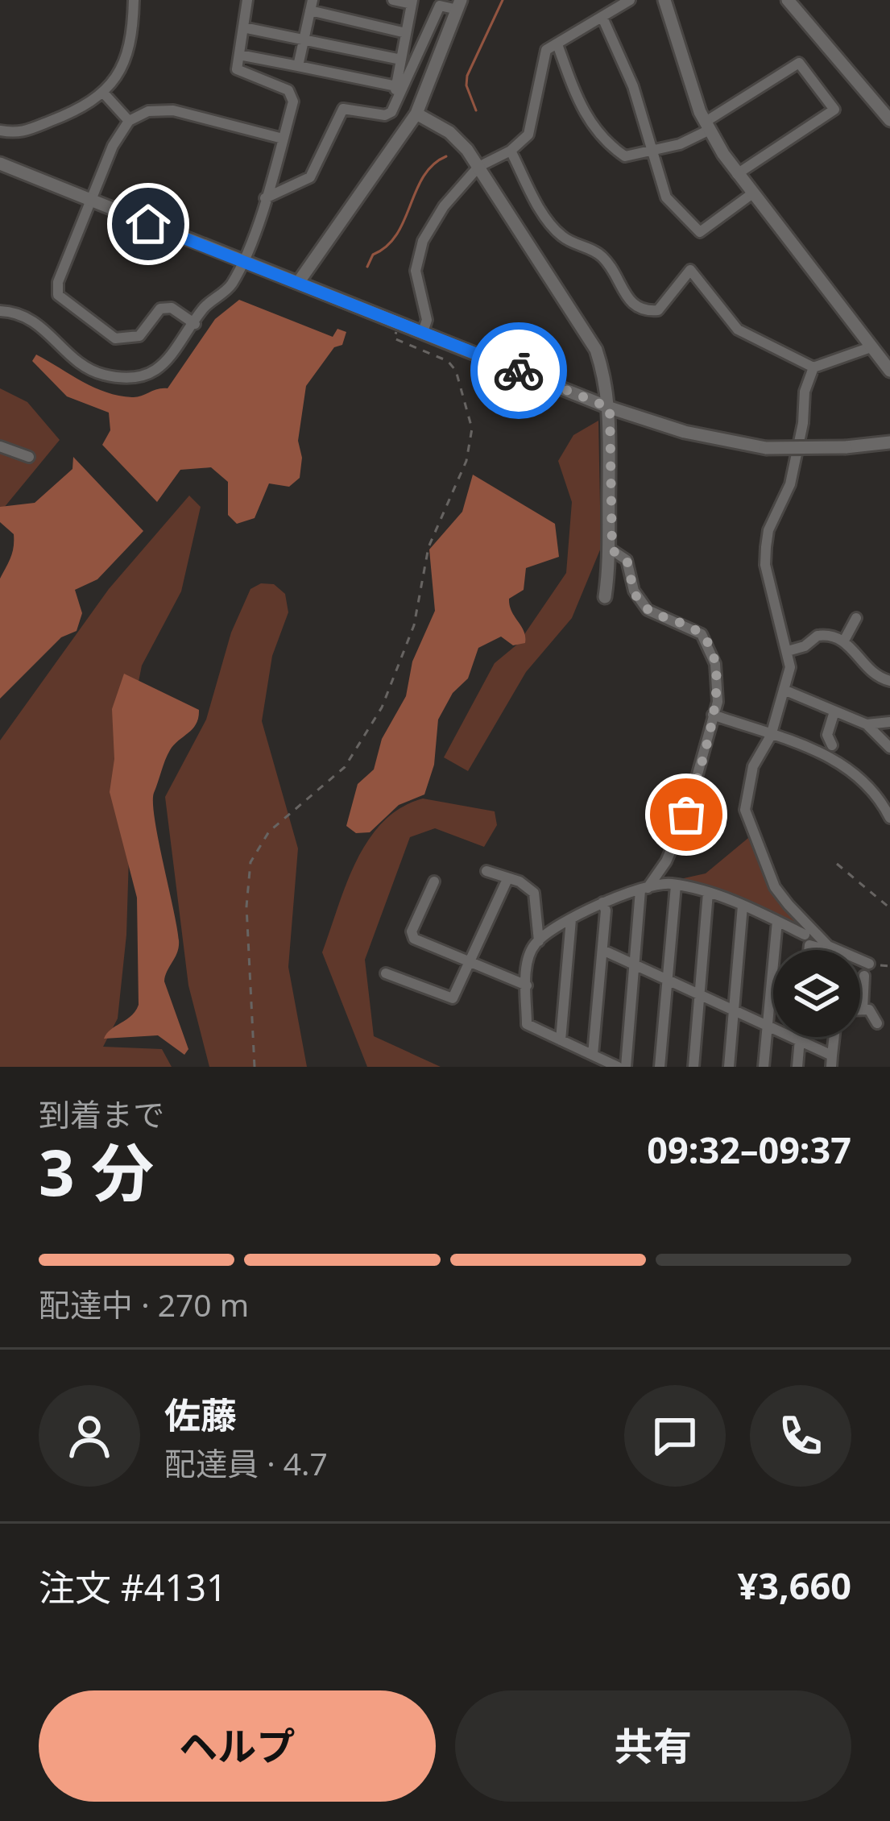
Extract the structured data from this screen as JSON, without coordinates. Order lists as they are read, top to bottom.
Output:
{
  "page": {
    "heading": ["3 分", "到着まで", "09:32–09:37"],
    "panel": [
      "佐藤",
      "配達員 · 4.7",
      "注文 #4131",
      "¥3,660"
    ],
    "bar": "配達中 · 270 m",
    "buttons": ["ヘルプ", "共有"]
  }
}
